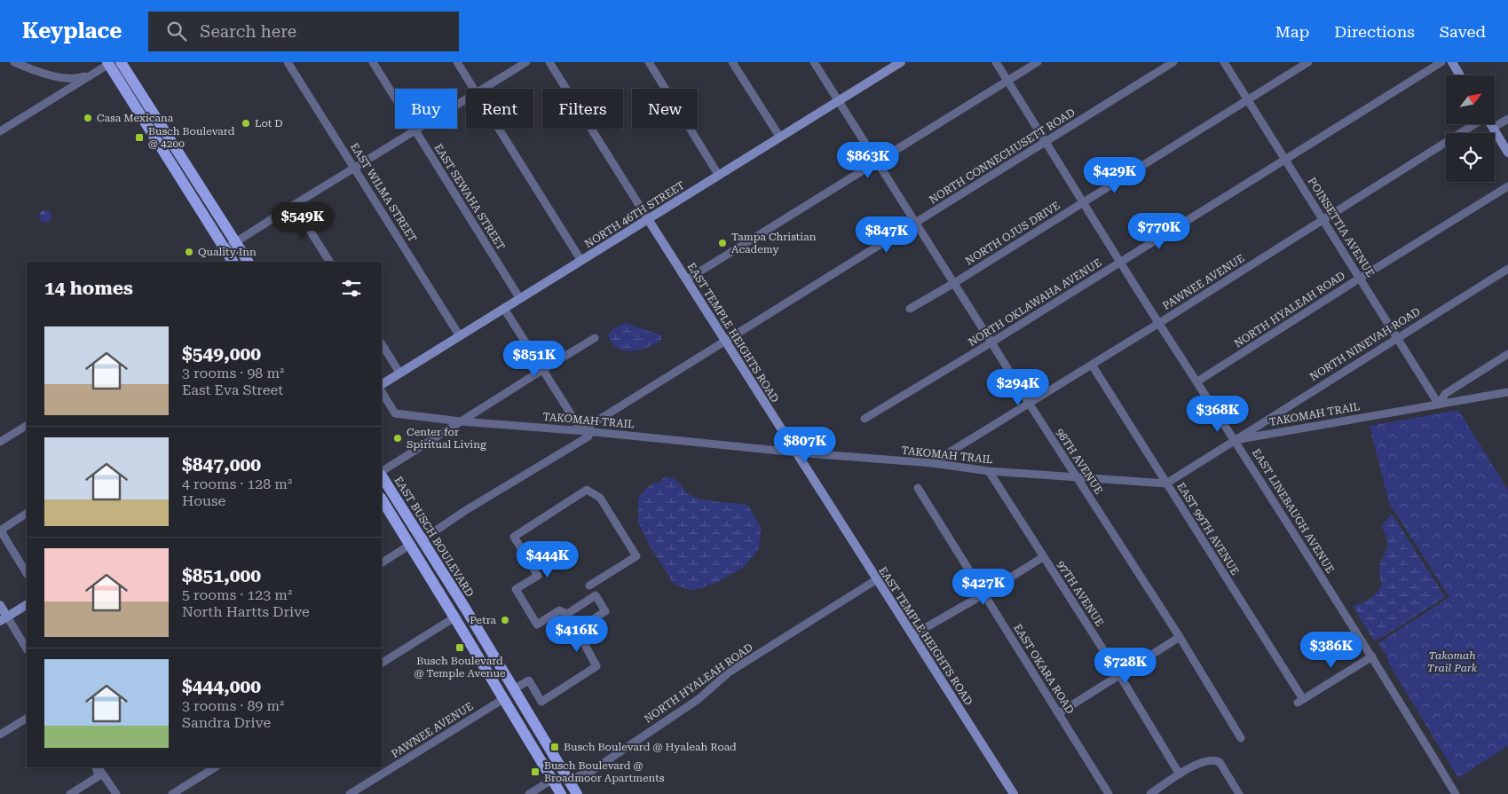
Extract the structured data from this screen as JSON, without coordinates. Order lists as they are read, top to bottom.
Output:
{
  "streets": {
    "main road": ["EAST BUSCH BOULEVARD"],
    "street": [
      "NORTH CONNECHUSETT ROAD",
      "EAST WILMA STREET",
      "EAST SEWAHA STREET",
      "NORTH 46TH STREET",
      "POINSETTIA AVENUE",
      "NORTH OJUS DRIVE",
      "PAWNEE AVENUE",
      "NORTH OKLAWAHA AVENUE",
      "NORTH HYALEAH ROAD",
      "EAST TEMPLE HEIGHTS ROAD",
      "NORTH NINEVAH ROAD",
      "TAKOMAH TRAIL",
      "98TH AVENUE",
      "EAST LINEBAUGH AVENUE",
      "EAST 99TH AVENUE",
      "97TH AVENUE",
      "EAST OKARA ROAD"
    ]
  },
  "crossings": [
    ["NORTH CONNECHUSETT ROAD", "EAST TEMPLE HEIGHTS ROAD"],
    ["NORTH CONNECHUSETT ROAD", "TAKOMAH TRAIL"],
    ["NORTH CONNECHUSETT ROAD", "98TH AVENUE"],
    ["NORTH CONNECHUSETT ROAD", "EAST LINEBAUGH AVENUE"],
    ["NORTH CONNECHUSETT ROAD", "EAST BUSCH BOULEVARD"],
    ["EAST WILMA STREET", "NORTH 46TH STREET"],
    ["EAST SEWAHA STREET", "NORTH 46TH STREET"],
    ["NORTH 46TH STREET", "EAST TEMPLE HEIGHTS ROAD"],
    ["NORTH 46TH STREET", "98TH AVENUE"],
    ["POINSETTIA AVENUE", "NORTH OJUS DRIVE"],
    ["POINSETTIA AVENUE", "PAWNEE AVENUE"],
    ["POINSETTIA AVENUE", "NORTH OKLAWAHA AVENUE"],
    ["POINSETTIA AVENUE", "NORTH HYALEAH ROAD"],
    ["POINSETTIA AVENUE", "NORTH NINEVAH ROAD"],
    ["POINSETTIA AVENUE", "TAKOMAH TRAIL"],
    ["NORTH OJUS DRIVE", "98TH AVENUE"],
    ["NORTH OJUS DRIVE", "EAST LINEBAUGH AVENUE"],
    ["PAWNEE AVENUE", "TAKOMAH TRAIL"],
    ["PAWNEE AVENUE", "98TH AVENUE"],
    ["PAWNEE AVENUE", "EAST LINEBAUGH AVENUE"],
    ["PAWNEE AVENUE", "EAST 99TH AVENUE"],
    ["NORTH OKLAWAHA AVENUE", "98TH AVENUE"],
    ["NORTH OKLAWAHA AVENUE", "EAST LINEBAUGH AVENUE"],
    ["NORTH HYALEAH ROAD", "EAST TEMPLE HEIGHTS ROAD"],
    ["NORTH HYALEAH ROAD", "EAST LINEBAUGH AVENUE"],
    ["NORTH HYALEAH ROAD", "EAST BUSCH BOULEVARD"],
    ["EAST TEMPLE HEIGHTS ROAD", "TAKOMAH TRAIL"],
    ["NORTH NINEVAH ROAD", "TAKOMAH TRAIL"],
    ["NORTH NINEVAH ROAD", "EAST LINEBAUGH AVENUE"],
    ["TAKOMAH TRAIL", "98TH AVENUE"],
    ["TAKOMAH TRAIL", "EAST LINEBAUGH AVENUE"],
    ["TAKOMAH TRAIL", "EAST 99TH AVENUE"],
    ["TAKOMAH TRAIL", "97TH AVENUE"],
    ["EAST LINEBAUGH AVENUE", "EAST 99TH AVENUE"]
  ],
  "parks": ["Takomah Trail Park"],
  "places": {
    "other": [
      "Casa Mexicana",
      "Lot D",
      "Tampa Christian Academy",
      "Quality Inn",
      "Center for Spiritual Living",
      "Petra"
    ],
    "transit": [
      "Busch Boulevard @ 4200",
      "Busch Boulevard @ Temple Avenue",
      "Busch Boulevard @ Hyaleah Road",
      "Busch Boulevard @ Broadmoor Apartments"
    ]
  },
  "north": "top right",
  "page": {
    "header": "Keyplace",
    "search": "Search here",
    "nav": ["Map", "Directions", "Saved"],
    "chip": [
      "Buy",
      "Rent",
      "Filters",
      "New"
    ],
    "price": [
      "$863K",
      "$429K",
      "$549K",
      "$770K",
      "$847K",
      "$851K",
      "$294K",
      "$368K",
      "$807K",
      "$444K",
      "$427K",
      "$416K",
      "$386K",
      "$728K"
    ],
    "heading": "14 homes",
    "list": [
      {
        "name": "$549,000",
        "note": "3 rooms · 98 m² · East Eva Street"
      },
      {
        "name": "$847,000",
        "note": "4 rooms · 128 m² · House"
      },
      {
        "name": "$851,000",
        "note": "5 rooms · 123 m² · North Hartts Drive"
      },
      {
        "name": "$444,000",
        "note": "3 rooms · 89 m² · Sandra Drive"
      }
    ]
  }
}
